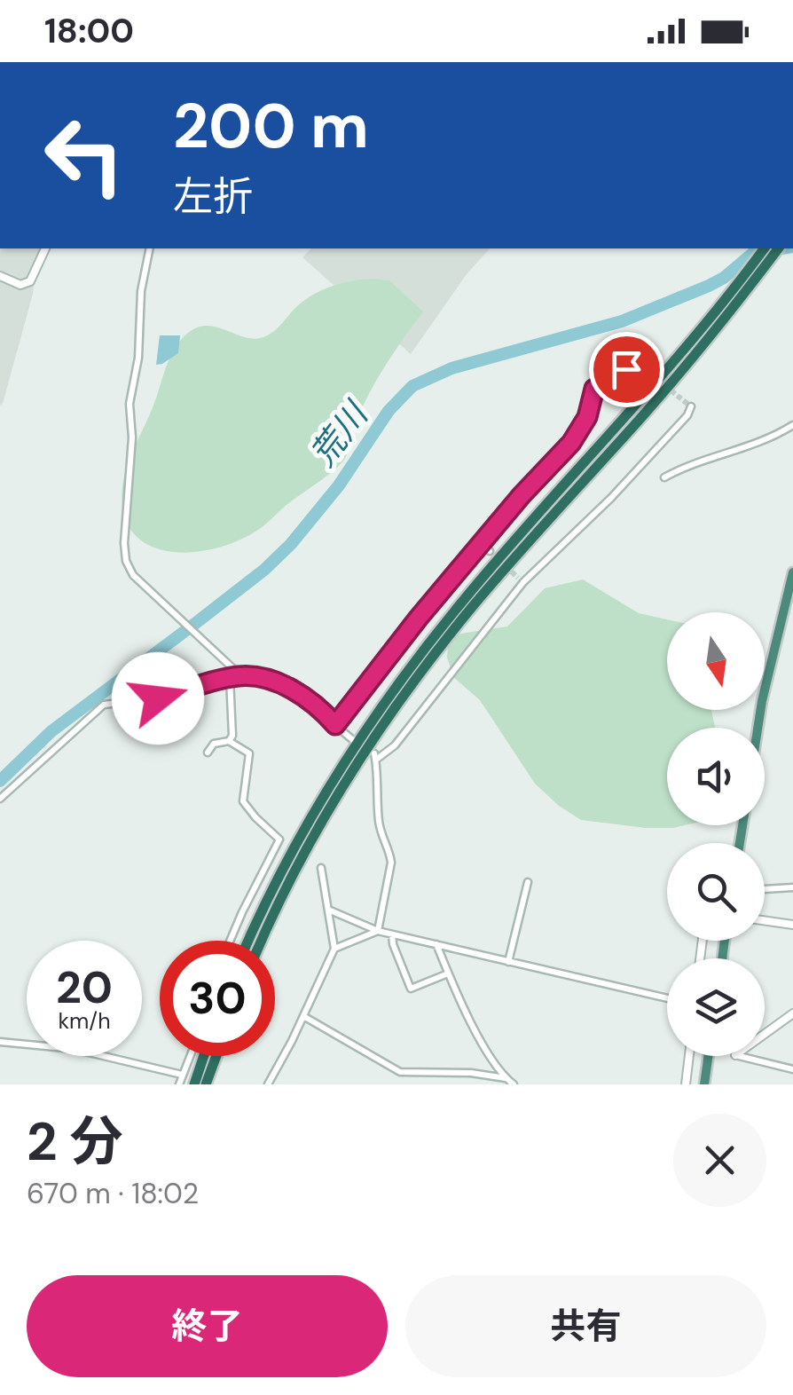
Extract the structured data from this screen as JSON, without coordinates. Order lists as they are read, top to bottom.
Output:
{
  "water": ["荒川"],
  "north": "bottom",
  "page": {
    "status": "18:00",
    "turn": ["200 m", "左折"],
    "speed": "20 km/h",
    "limit": "30",
    "heading": ["2 分", "670 m · 18:02"],
    "buttons": ["終了", "共有"]
  }
}
